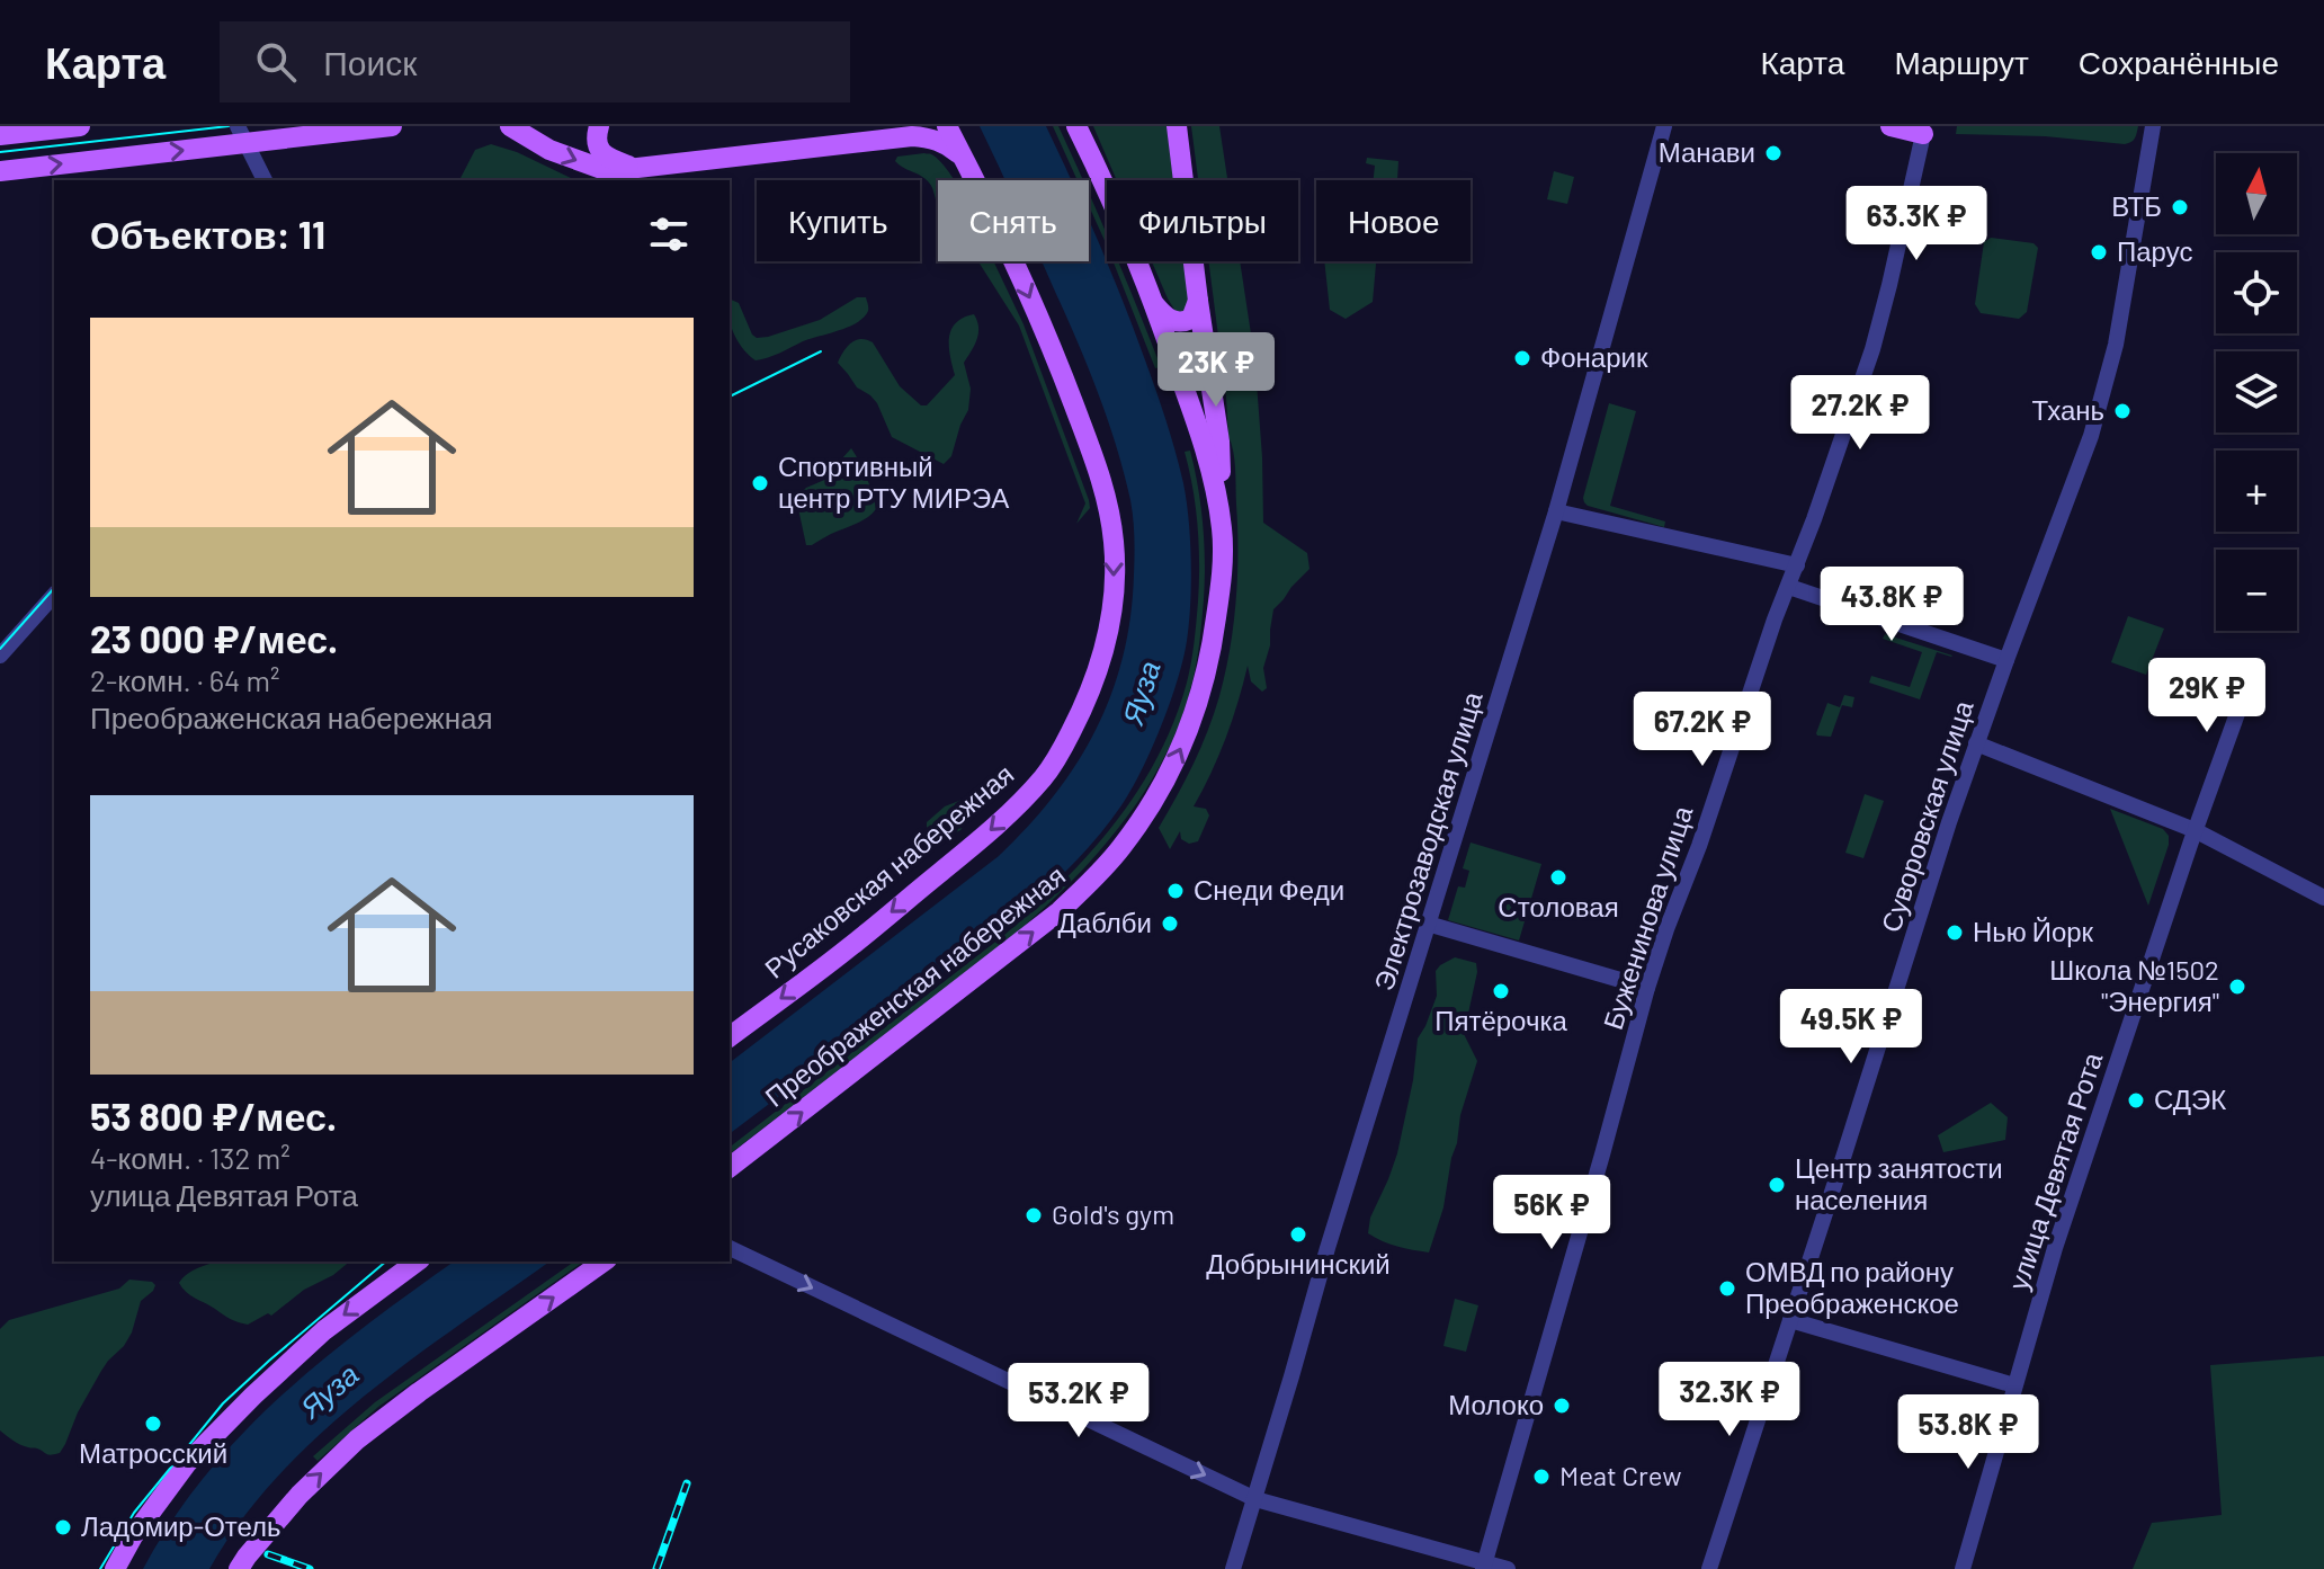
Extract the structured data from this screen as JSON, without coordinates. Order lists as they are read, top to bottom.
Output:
{
  "streets": {
    "main road": ["Русаковская набережная", "Преображенская набережная"],
    "street": [
      "Суворовская улица",
      "Электрозаводская улица",
      "Буженинова улица",
      "улица Девятая Рота"
    ]
  },
  "one_way": ["Преображенская набережная"],
  "water": ["Яуза"],
  "places": [
    "Манави",
    "ВТБ",
    "Парус",
    "Фонарик",
    "Тхань",
    "Спортивный центр РТУ МИРЭА",
    "Столовая",
    "Снеди Феди",
    "Даблби",
    "Нью Йорк",
    "Школа №1502 \"Энергия\"",
    "Пятёрочка",
    "СДЭК",
    "Центр занятости населения",
    "Gold's gym",
    "Добрынинский",
    "ОМВД по району Преображенское",
    "Молоко",
    "Матросский",
    "Meat Crew",
    "Ладомир-Отель"
  ],
  "north": "top",
  "page": {
    "header": "Карта",
    "search": "Поиск",
    "nav": ["Карта", "Маршрут", "Сохранённые"],
    "map_buttons": ["+", "−"],
    "chip": [
      "Купить",
      "Снять",
      "Фильтры",
      "Новое"
    ],
    "heading": "Объектов: 11",
    "price": [
      "63.3K ₽",
      "23K ₽",
      "27.2K ₽",
      "43.8K ₽",
      "29K ₽",
      "67.2K ₽",
      "49.5K ₽",
      "56K ₽",
      "32.3K ₽",
      "53.2K ₽",
      "53.8K ₽"
    ],
    "list": [
      {
        "name": "23 000 ₽/мес.",
        "note": "2-комн. · 64 m² · Преображенская набережная"
      },
      {
        "name": "53 800 ₽/мес.",
        "note": "4-комн. · 132 m² · улица Девятая Рота"
      }
    ]
  }
}
